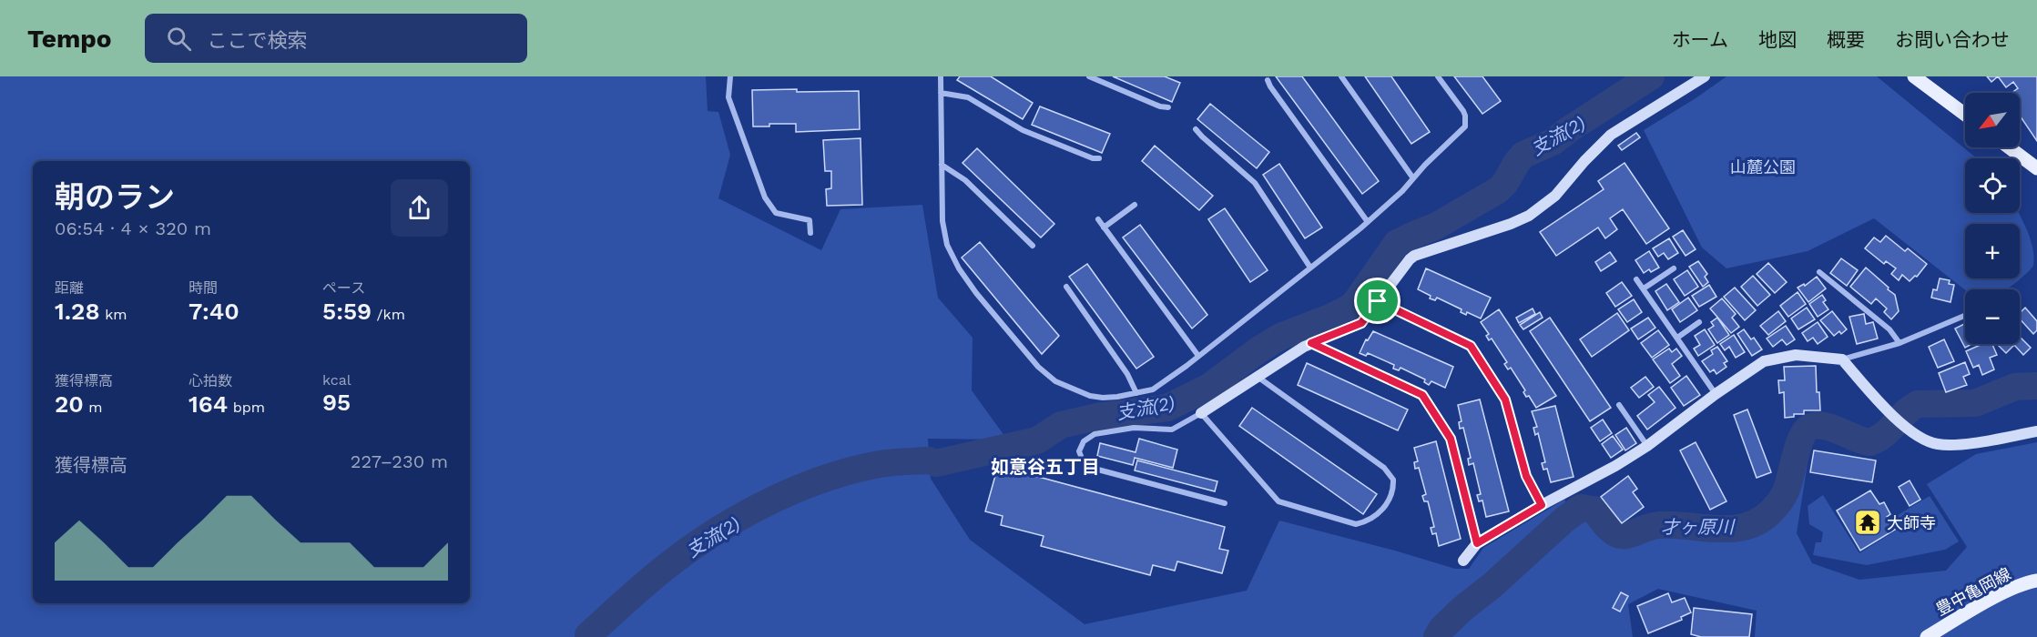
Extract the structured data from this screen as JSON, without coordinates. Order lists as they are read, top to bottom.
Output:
{
  "streets": {
    "main road": ["豊中亀岡線"]
  },
  "districts": ["如意谷五丁目"],
  "water": ["支流(2)", "才ヶ原川"],
  "parks": ["山麓公園"],
  "places": {
    "temple": ["大師寺"]
  },
  "north": "bottom left",
  "page": {
    "header": "Tempo",
    "search": "ここで検索",
    "nav": [
      "ホーム",
      "地図",
      "概要",
      "お問い合わせ"
    ],
    "map_buttons": ["+", "−"],
    "heading": ["朝のラン", "06:54 · 4 × 320 m"],
    "stats": [
      ["距離", "1.28 km"],
      ["時間", "7:40"],
      ["ペース", "5:59 /km"],
      ["獲得標高", "20 m"],
      ["心拍数", "164 bpm"],
      ["kcal", "95"]
    ],
    "chart": ["獲得標高", "227–230 m"]
  }
}
